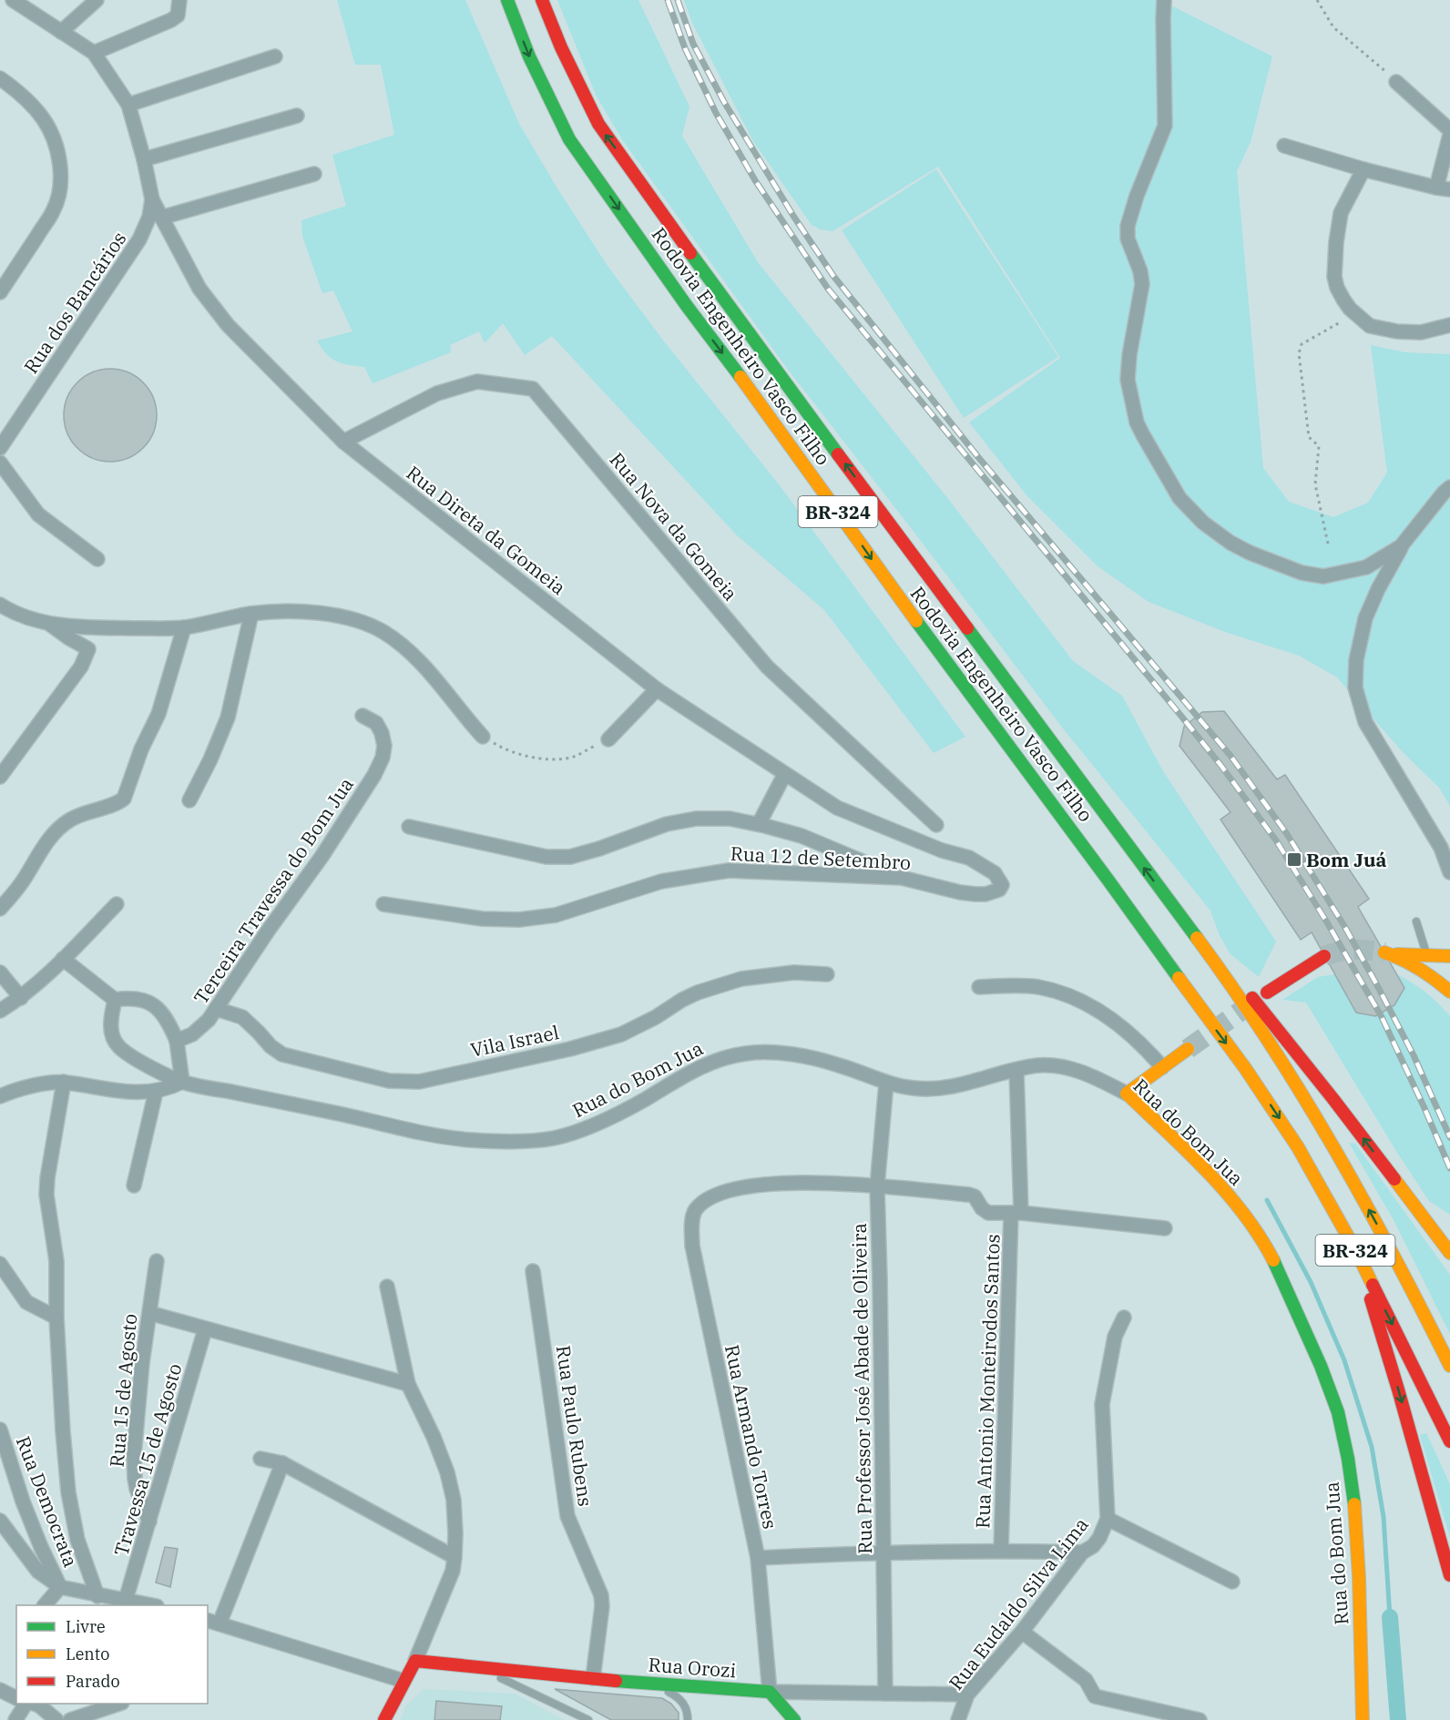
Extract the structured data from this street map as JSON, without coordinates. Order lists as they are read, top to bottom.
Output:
{
  "streets": {
    "main road": [
      "Rodovia Engenheiro Vasco Filho",
      "BR-324",
      "Rua do Bom Jua",
      "Rua Orozi"
    ],
    "street": [
      "Rua dos Bancários",
      "Rua Nova da Gomeia",
      "Rua Direta da Gomeia",
      "Rua 12 de Setembro",
      "Terceira Travessa do Bom Jua",
      "Vila Israel",
      "Rua Antonio Monteirodos Santos",
      "Rua Professor José Abade de Oliveira",
      "Rua 15 de Agosto",
      "Rua Paulo Rubens",
      "Rua Armando Torres",
      "Travessa 15 de Agosto",
      "Rua Democrata",
      "Rua Eudaldo Silva Lima"
    ]
  },
  "crossings": [
    ["Rua dos Bancários", "Rua Direta da Gomeia"],
    ["Rua Nova da Gomeia", "Rua Direta da Gomeia"],
    ["Rua Direta da Gomeia", "Rua 12 de Setembro"],
    ["Terceira Travessa do Bom Jua", "Vila Israel"],
    ["Rua do Bom Jua", "Rua Antonio Monteirodos Santos"],
    ["Rua do Bom Jua", "Rua Professor José Abade de Oliveira"],
    ["Rua Professor José Abade de Oliveira", "Rua Armando Torres"],
    ["Rua Professor José Abade de Oliveira", "Rua Orozi"],
    ["Rua 15 de Agosto", "Travessa 15 de Agosto"],
    ["Rua Paulo Rubens", "Rua Orozi"],
    ["Rua Armando Torres", "Rua Orozi"],
    ["Rua Eudaldo Silva Lima", "Rua Orozi"]
  ],
  "places": {
    "transit": ["Bom Juá"]
  },
  "legend": ["Livre", "Lento", "Parado"]
}
